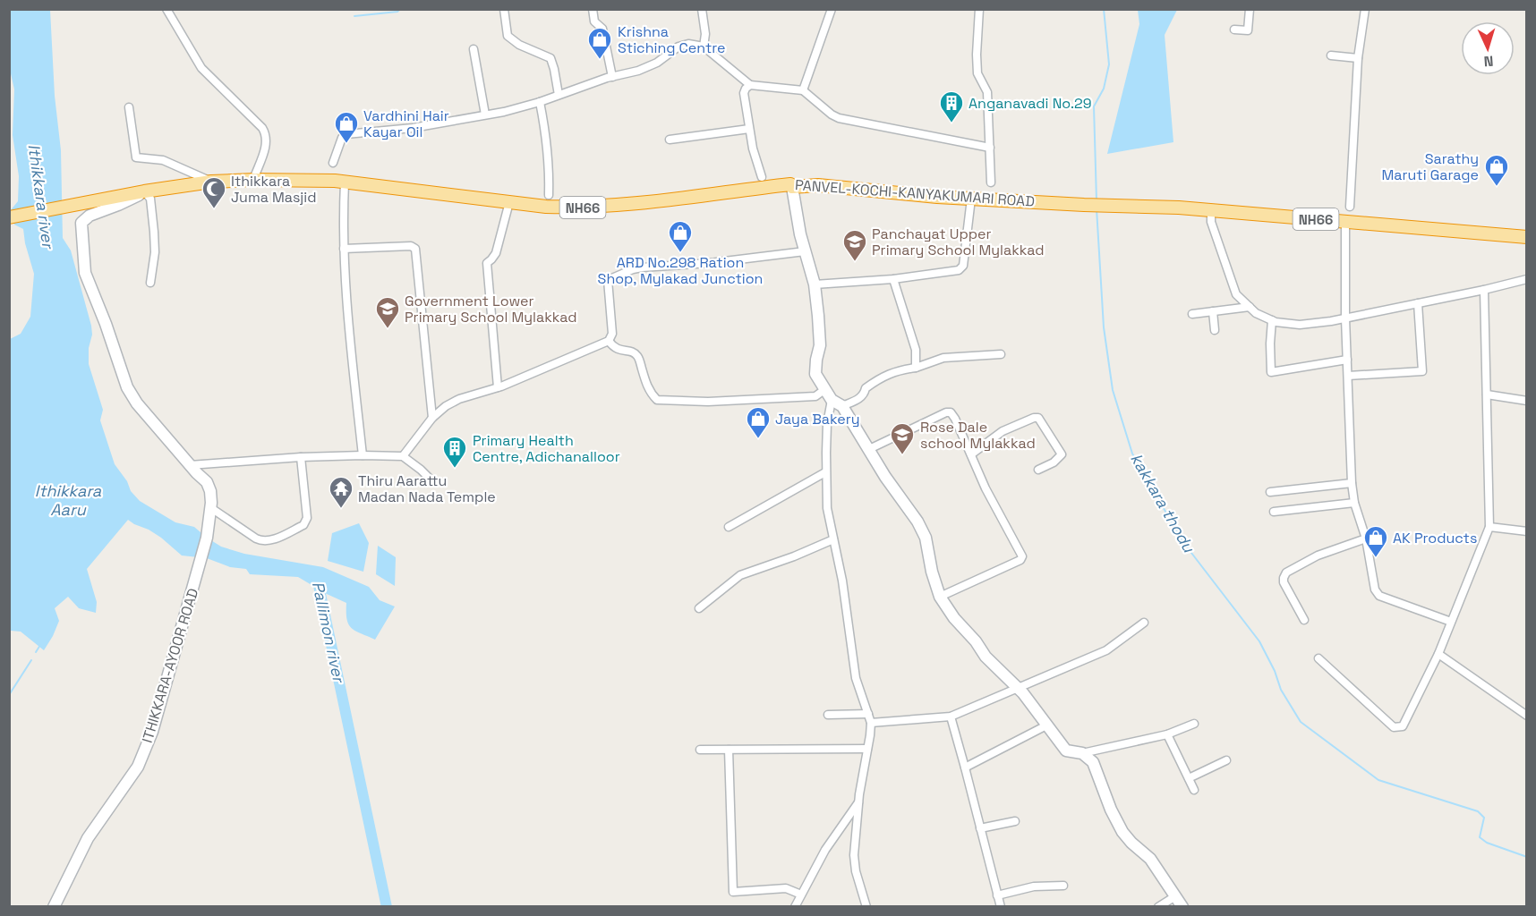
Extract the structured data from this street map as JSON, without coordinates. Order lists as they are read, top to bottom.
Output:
{
  "streets": {
    "highway": ["PANVEL-KOCHI-KANYAKUMARI ROAD", "NH66"],
    "main road": ["ITHIKKARA-AYOOR ROAD"]
  },
  "water": [
    "Ithikkara river",
    "Ithikkara Aaru",
    "kakkara thodu",
    "Pallimon river"
  ],
  "places": {
    "shop": [
      "Krishna Stiching Centre",
      "Vardhini Hair Kayar Oil",
      "Sarathy Maruti Garage",
      "ARD No.298 Ration Shop, Mylakad Junction",
      "Jaya Bakery",
      "AK Products"
    ],
    "building": ["Anganavadi No.29", "Primary Health Centre, Adichanalloor"],
    "mosque": ["Ithikkara Juma Masjid"],
    "school or university": ["Panchayat Upper Primary School Mylakkad", "Government Lower Primary School Mylakkad", "Rose Dale school Mylakkad"],
    "temple": ["Thiru Aarattu Madan Nada Temple"]
  },
  "north": "bottom"
}
